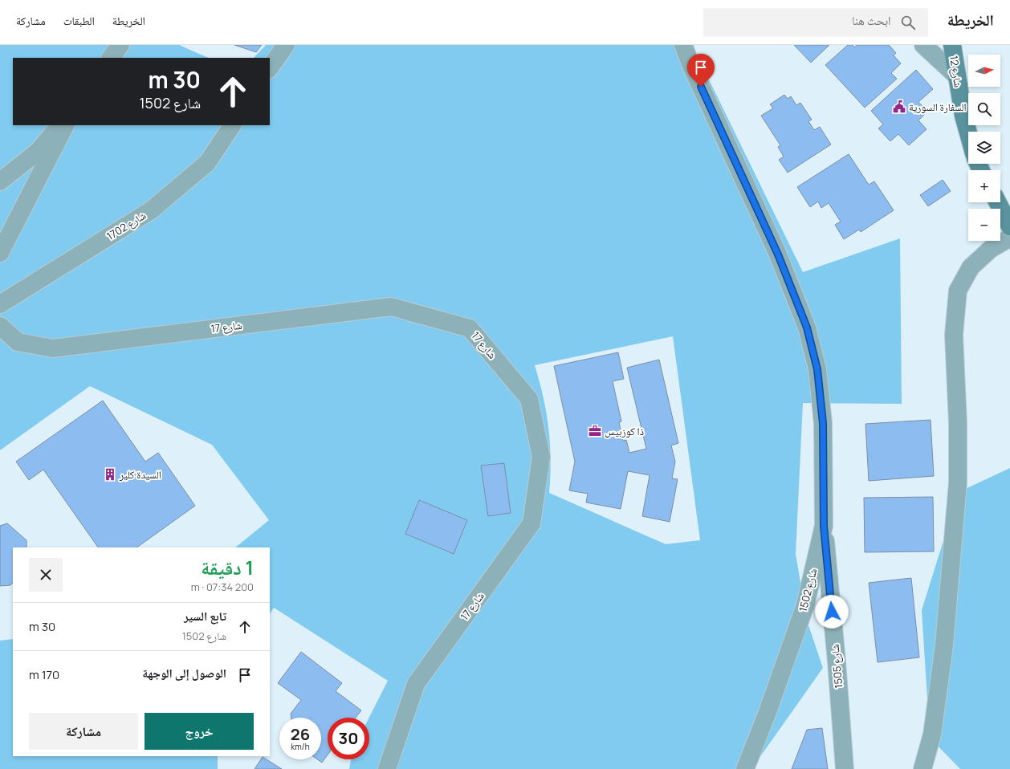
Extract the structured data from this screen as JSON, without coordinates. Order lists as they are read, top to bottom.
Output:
{
  "streets": {
    "main road": ["شارع 12"],
    "street": [
      "شارع 1702",
      "شارع 17",
      "شارع 1502",
      "شارع 1505"
    ]
  },
  "crossings": [
    ["شارع 1502", "شارع 1505"]
  ],
  "places": {
    "public building": ["السفارة السورية"],
    "office": ["ذا كوزبيس"],
    "building": ["السيدة كلير"]
  },
  "north": "right",
  "page": {
    "header": "الخريطة",
    "search": "ابحث هنا",
    "nav": ["الخريطة", "الطبقات", "مشاركة"],
    "map_buttons": ["+", "−"],
    "turn": ["30 m", "شارع 1502"],
    "heading": ["1 دقيقة", "200 m · 07:34"],
    "list": [
      {
        "name": "تابع السير",
        "note": "شارع 1502",
        "value": "30 m"
      },
      {
        "name": "الوصول إلى الوجهة",
        "value": "170 m"
      }
    ],
    "buttons": ["خروج", "مشاركة"],
    "speed": "26 km/h",
    "limit": "30"
  }
}
